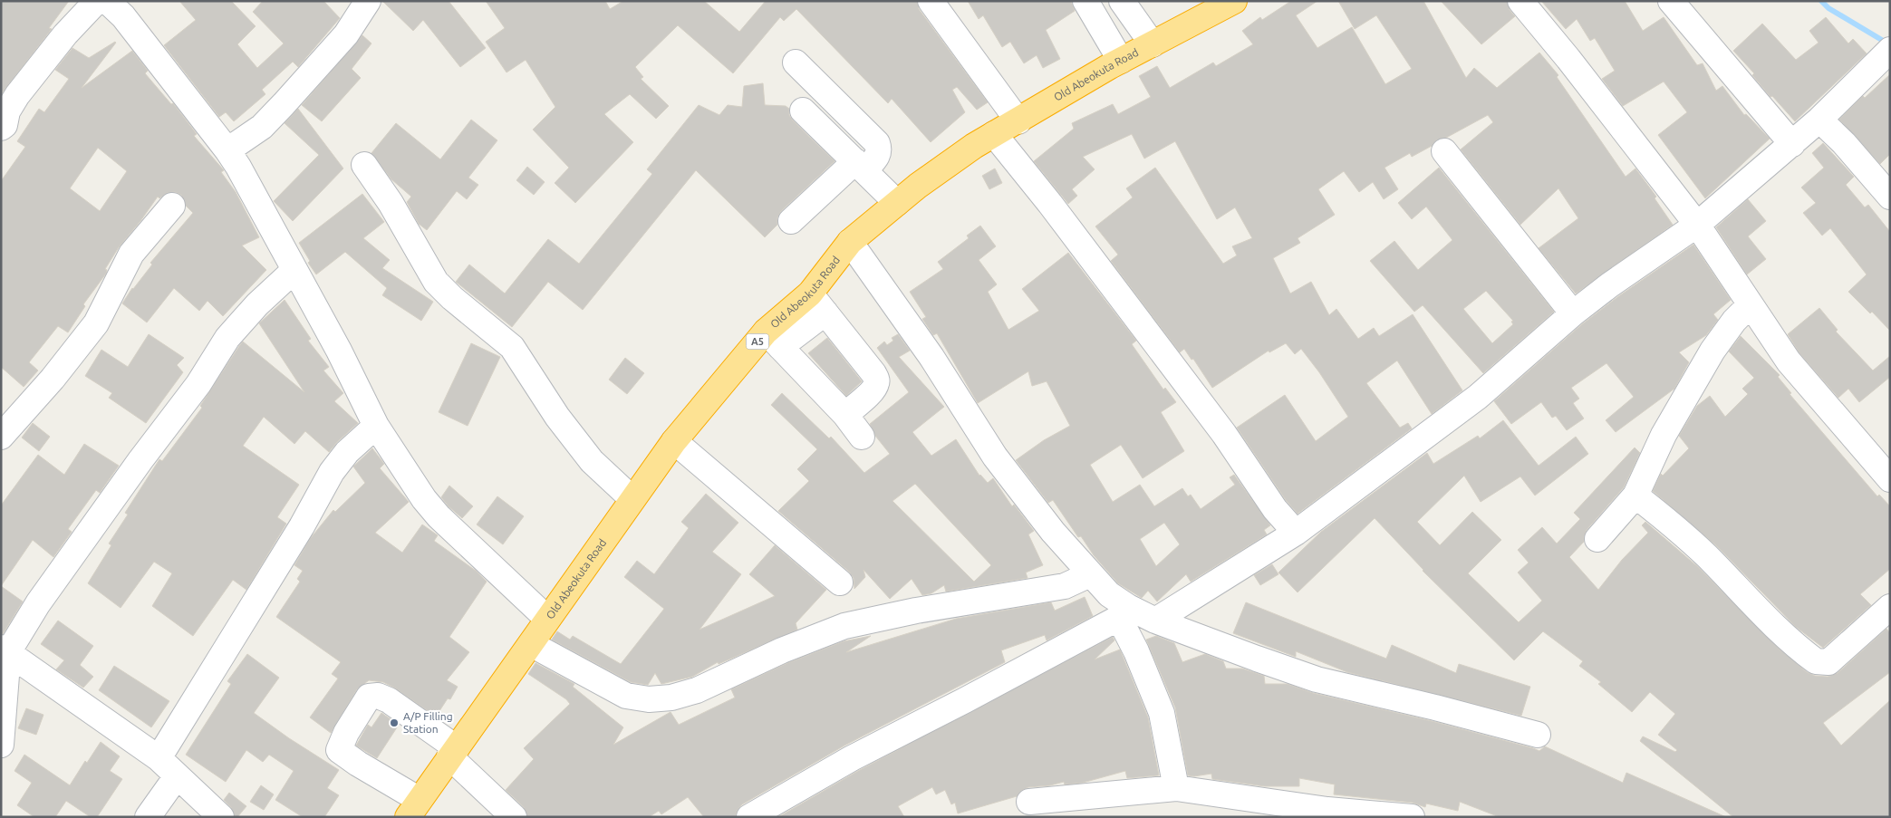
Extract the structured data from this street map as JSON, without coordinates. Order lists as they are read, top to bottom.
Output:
{
  "streets": {
    "highway": ["Old Abeokuta Road", "A5"]
  },
  "places": ["A/P Filling Station"]
}
